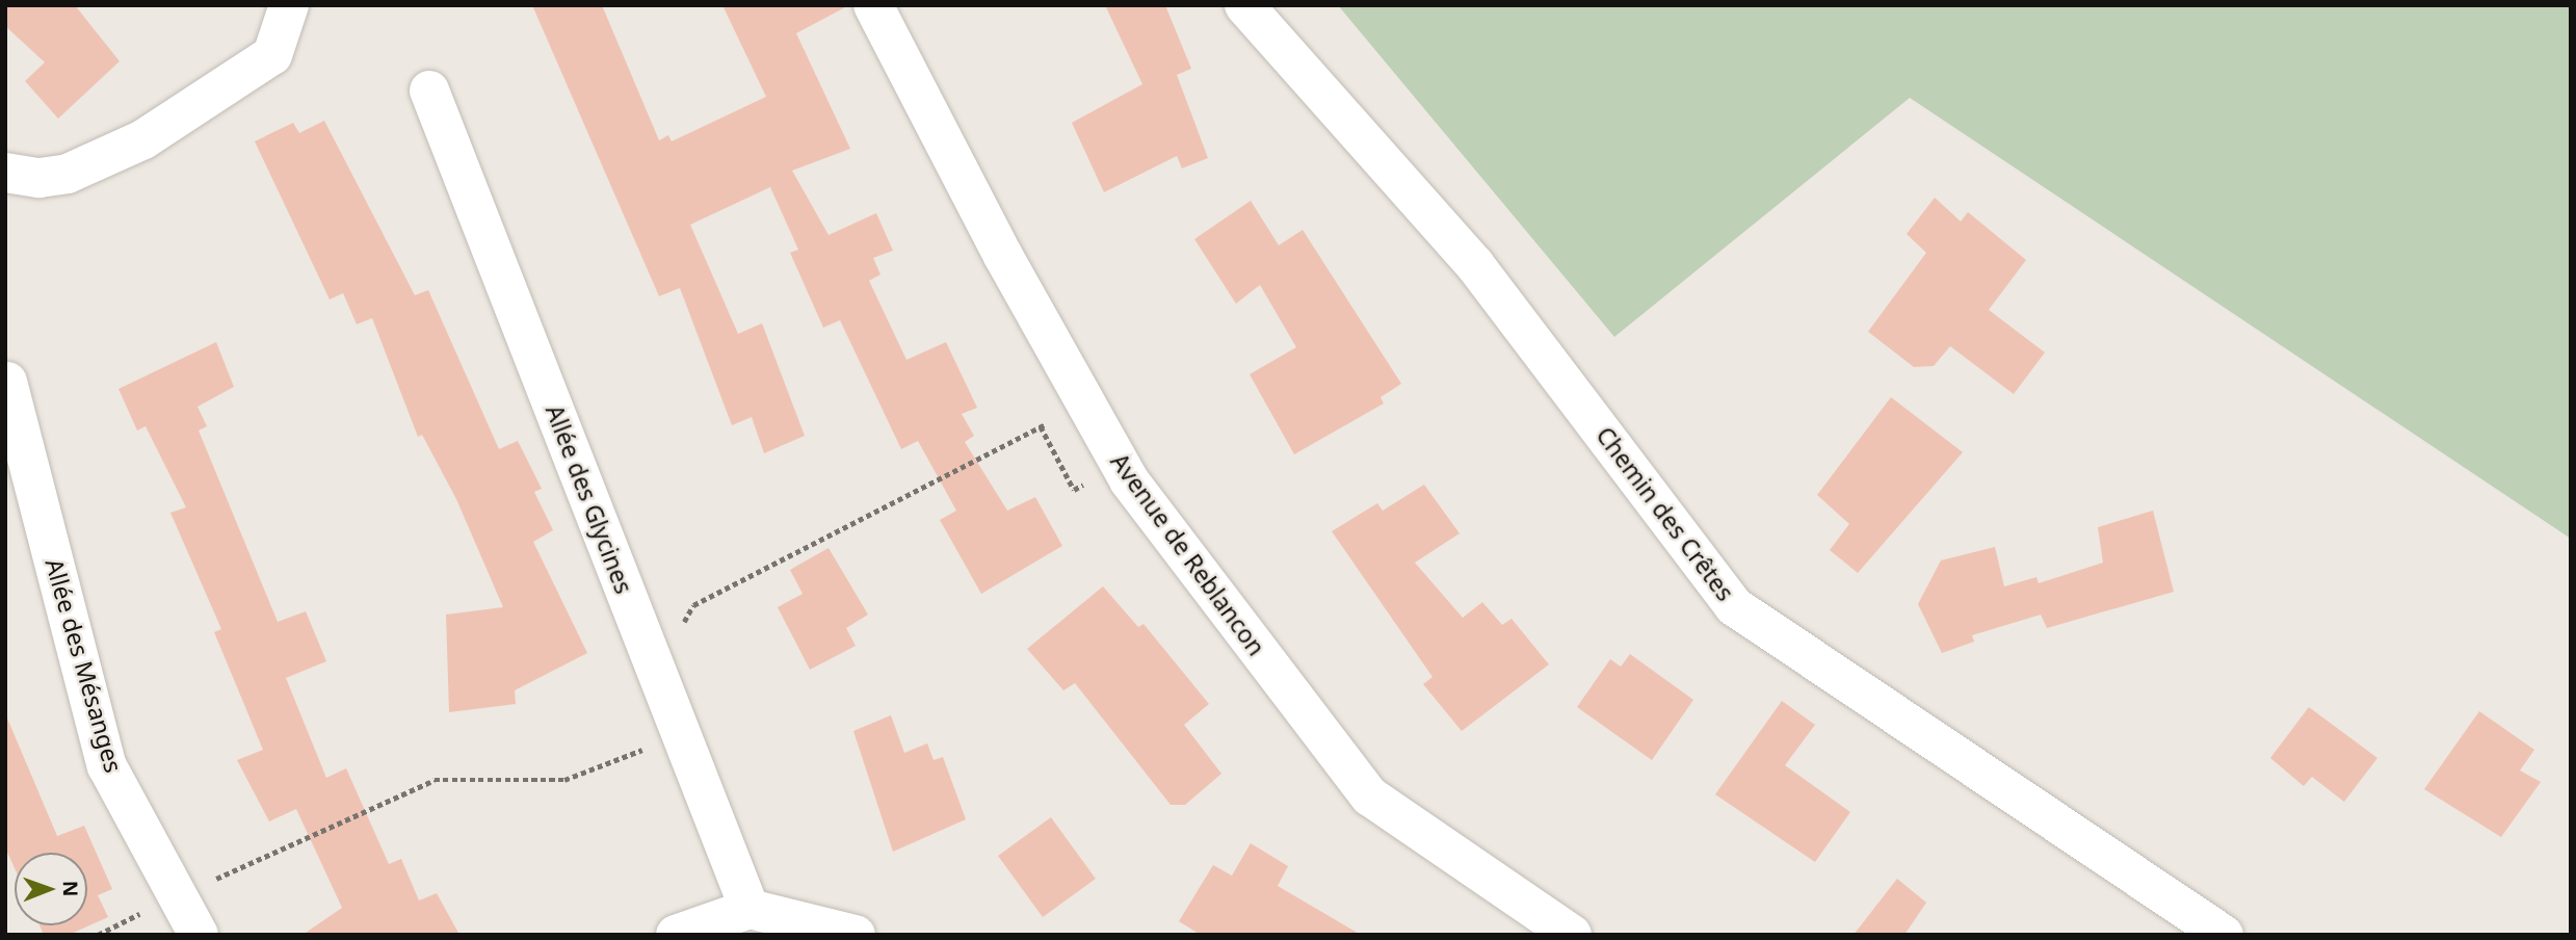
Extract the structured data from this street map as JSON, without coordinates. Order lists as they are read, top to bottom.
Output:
{
  "streets": {
    "street": [
      "Allée des Glycines",
      "Chemin des Crêtes",
      "Avenue de Reblancon",
      "Allée des Mésanges"
    ]
  },
  "north": "right"
}
